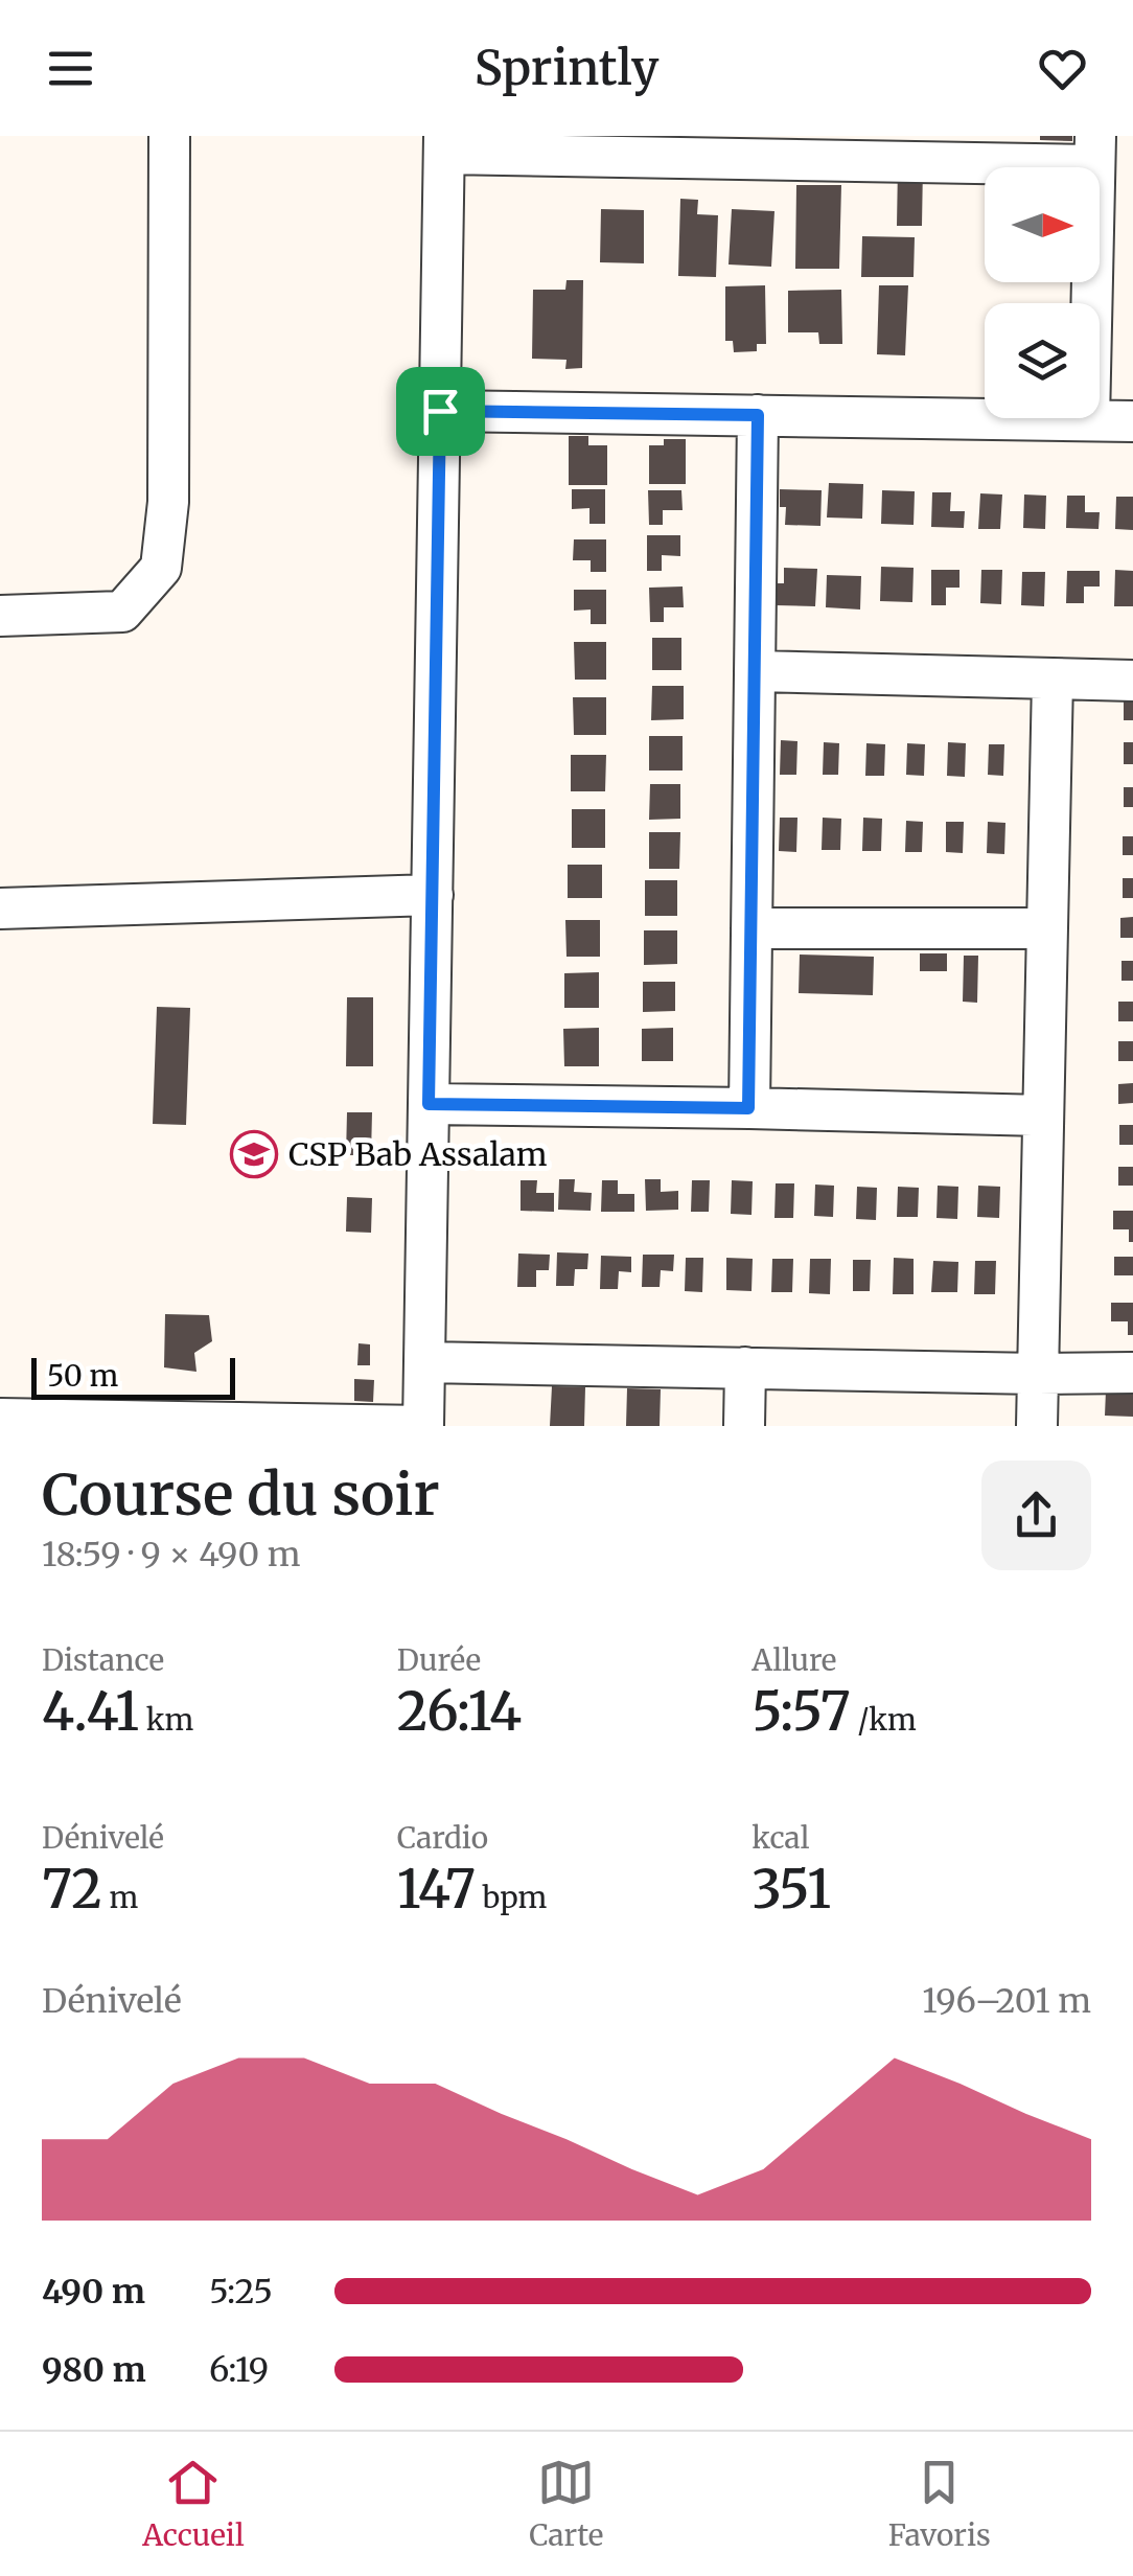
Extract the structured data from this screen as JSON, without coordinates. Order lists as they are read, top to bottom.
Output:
{
  "places": {
    "school or university": ["CSP Bab Assalam"]
  },
  "scale_bar": "50 m",
  "north": "right",
  "page": {
    "header": "Sprintly",
    "scale": "50 m",
    "heading": ["Course du soir", "18:59 · 9 × 490 m"],
    "stats": [
      ["Distance", "4.41 km"],
      ["Durée", "26:14"],
      ["Allure", "5:57 /km"],
      ["Dénivelé", "72 m"],
      ["Cardio", "147 bpm"],
      ["kcal", "351"]
    ],
    "chart": ["Dénivelé", "196–201 m"],
    "list": [
      {
        "name": "490 m",
        "note": "5:25"
      },
      {
        "name": "980 m",
        "note": "6:19"
      }
    ],
    "tabs": ["Accueil", "Carte", "Favoris"]
  }
}
